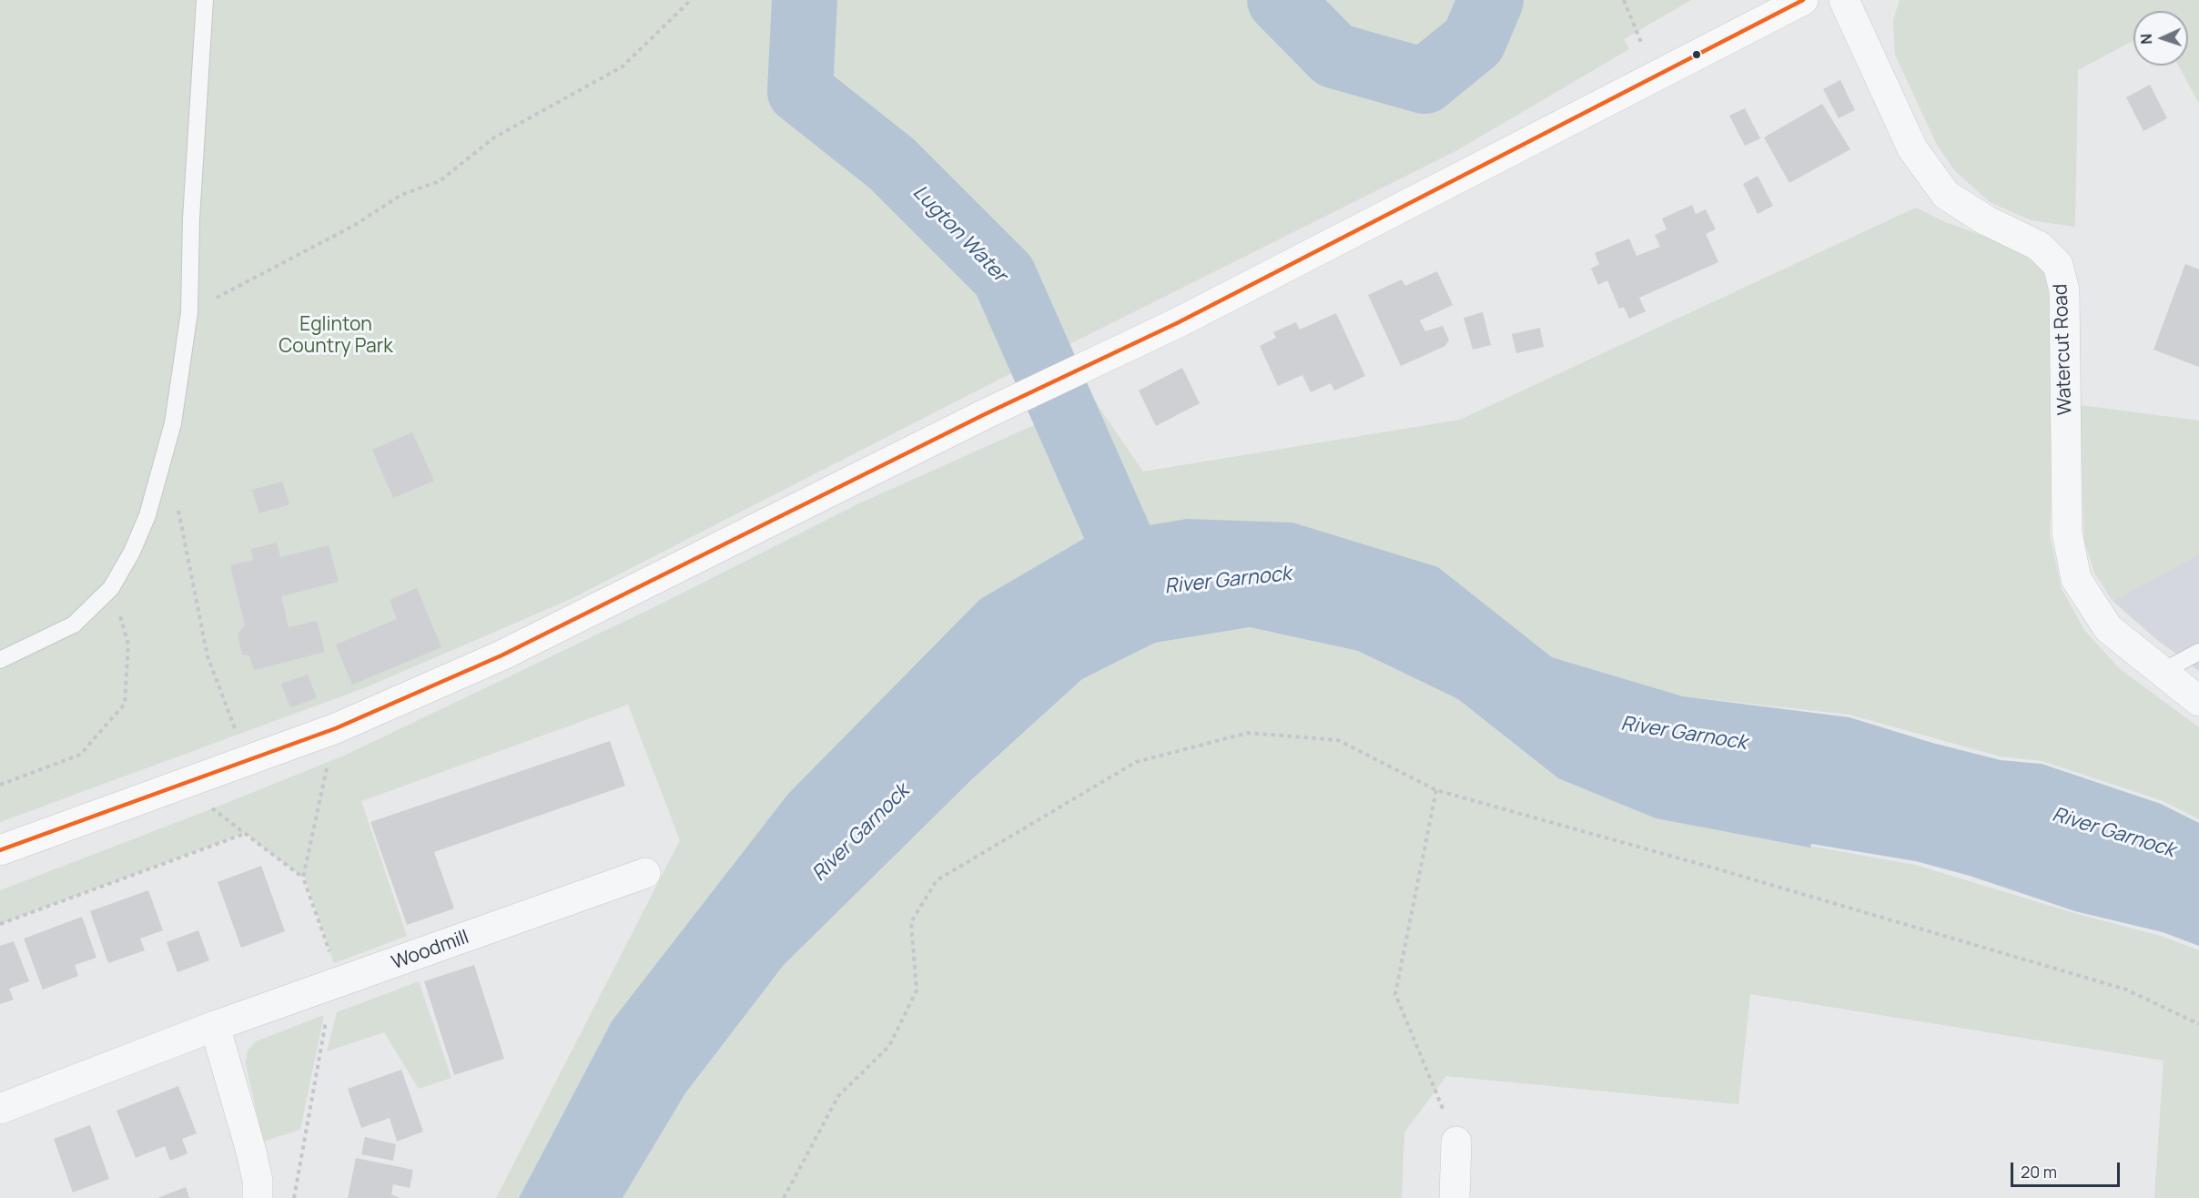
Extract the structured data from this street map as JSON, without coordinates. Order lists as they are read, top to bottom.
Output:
{
  "streets": {
    "street": ["Watercut Road", "Woodmill"]
  },
  "water": ["Lugton Water", "River Garnock"],
  "parks": ["Eglinton Country Park"],
  "scale_bar": "20 m",
  "north": "left"
}
